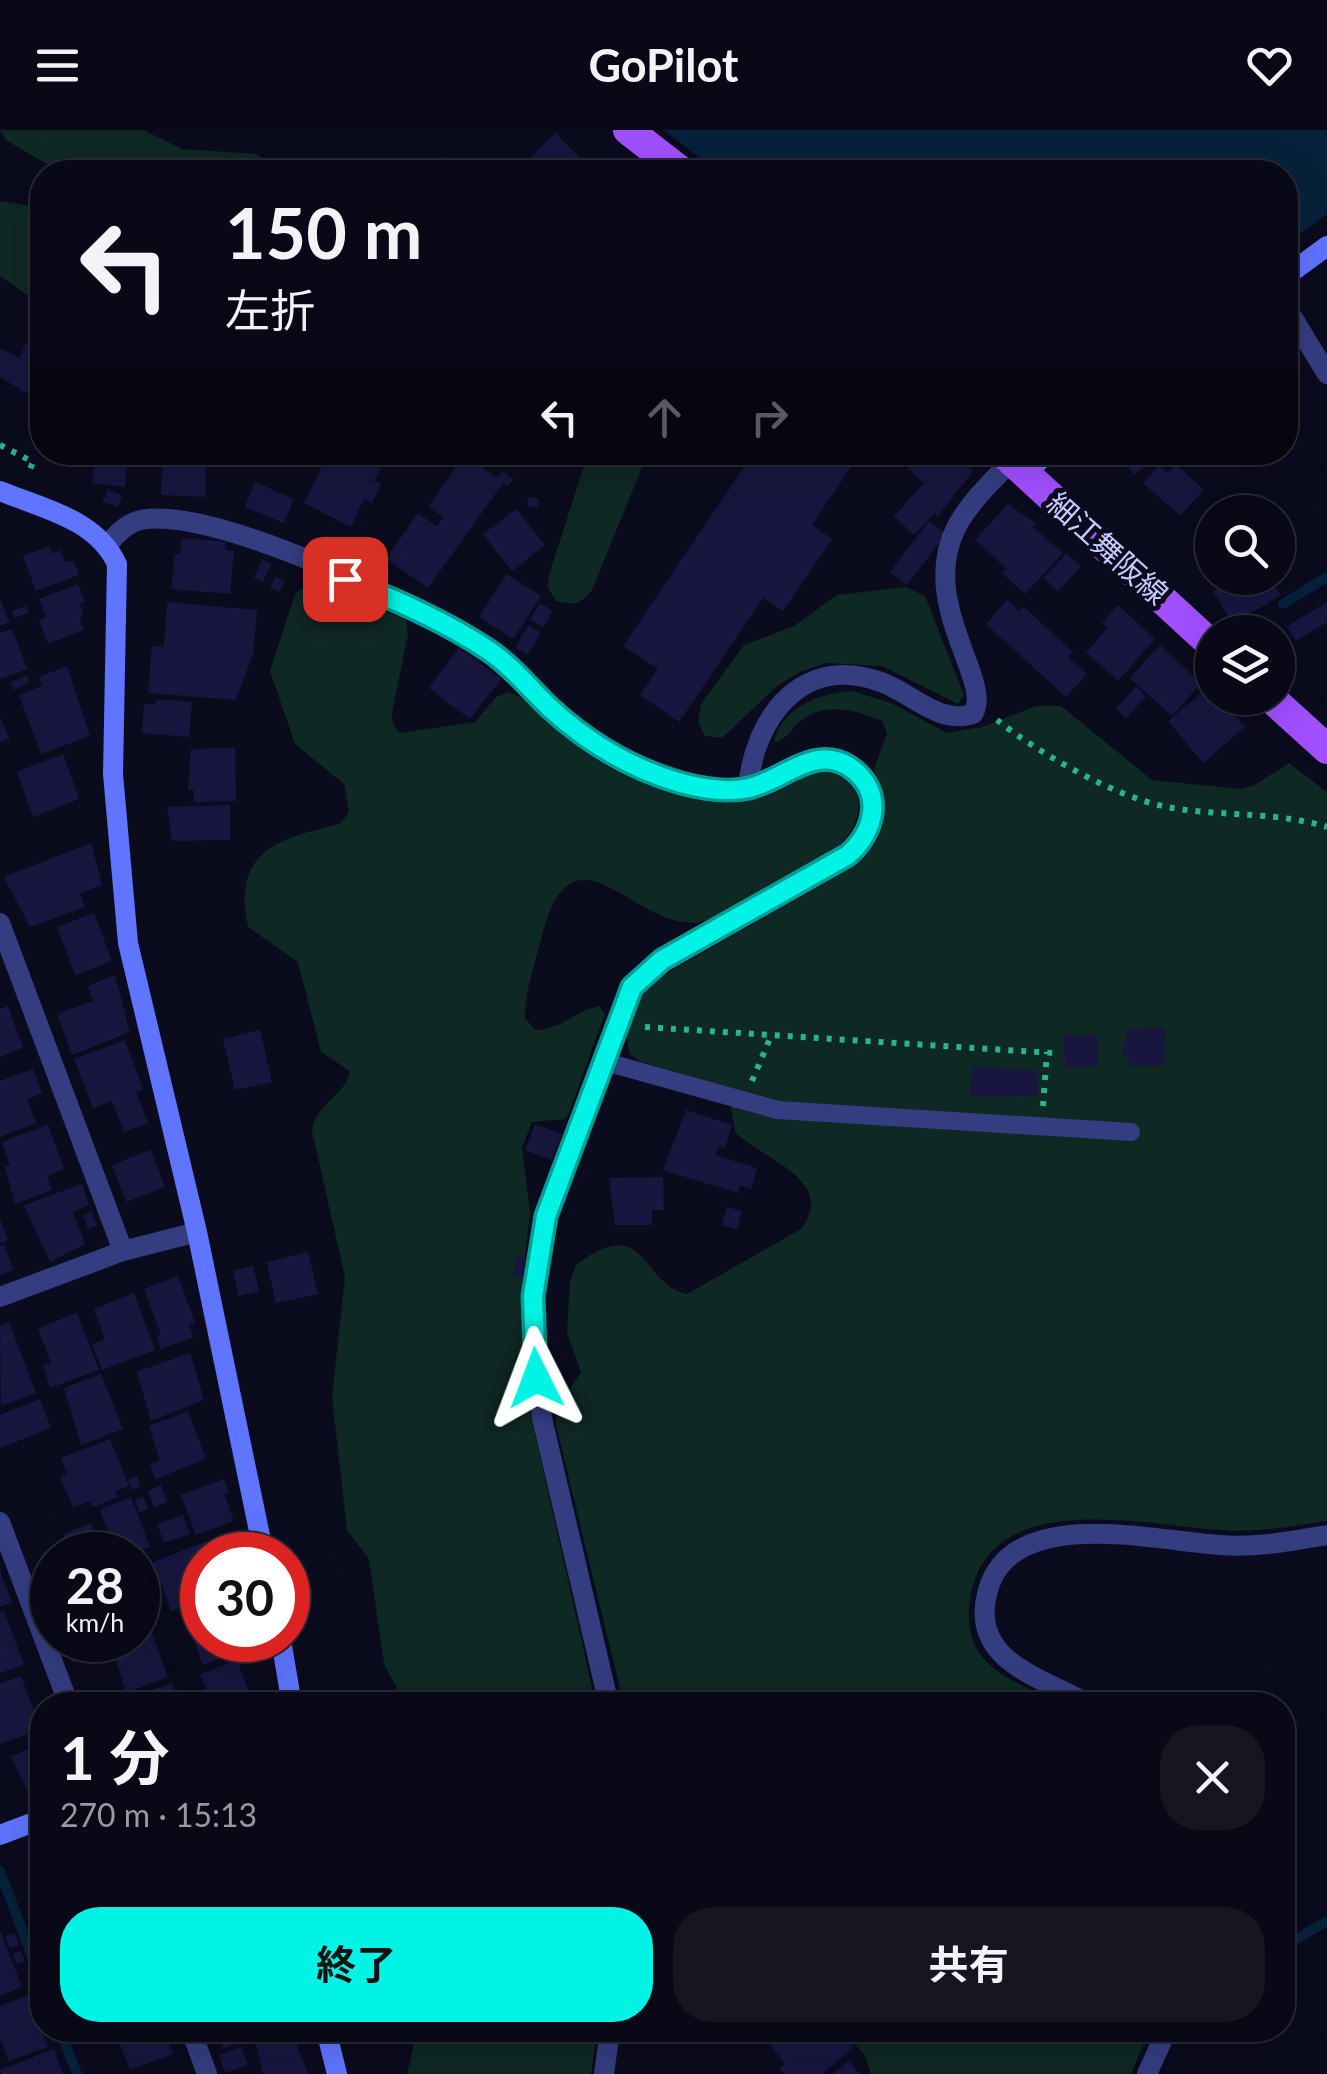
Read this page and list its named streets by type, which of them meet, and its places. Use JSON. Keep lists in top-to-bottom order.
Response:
{
  "streets": {
    "main road": ["細江舞阪線"]
  },
  "page": {
    "header": "GoPilot",
    "turn": ["150 m", "左折"],
    "speed": "28 km/h",
    "limit": "30",
    "heading": ["1 分", "270 m · 15:13"],
    "buttons": ["終了", "共有"]
  }
}
